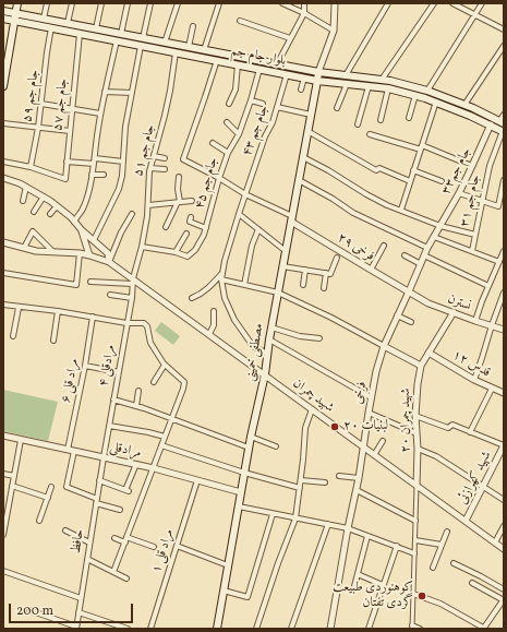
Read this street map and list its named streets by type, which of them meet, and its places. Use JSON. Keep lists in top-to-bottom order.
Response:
{
  "streets": {
    "main road": ["بلوار جام جم", "مصطفی خمینی"],
    "street": [
      "جام جم ۵۹",
      "جام جم ۵۷",
      "جام جم ۴۳",
      "جام جم ۵۱",
      "جام جم۳۳",
      "جام جم ۴۵",
      "جام جم ۳۱",
      "فرخی ۲۹",
      "نسترن",
      "قدس ۱۲",
      "مرادقلی ۴",
      "مراد قلی ۶",
      "فرخی",
      "شهید چمران",
      "شهید چمران ۲۰",
      "مرادقلی",
      "شهید کهرازئی",
      "حافظ",
      "مراد قلی ۱"
    ]
  },
  "crossings": [
    ["بلوار جام جم", "جام جم ۵۹"],
    ["بلوار جام جم", "جام جم ۵۷"],
    ["بلوار جام جم", "جام جم ۴۳"],
    ["بلوار جام جم", "جام جم ۵۱"],
    ["بلوار جام جم", "جام جم۳۳"],
    ["بلوار جام جم", "جام جم ۴۵"],
    ["بلوار جام جم", "جام جم ۳۱"],
    ["بلوار جام جم", "مصطفی خمینی"],
    ["جام جم ۵۹", "جام جم ۵۷"],
    ["جام جم ۵۱", "جام جم ۴۵"],
    ["جام جم ۵۱", "مرادقلی ۴"],
    ["جام جم ۵۱", "شهید چمران"],
    ["جام جم۳۳", "فرخی"],
    ["فرخی ۲۹", "نسترن"],
    ["فرخی ۲۹", "مصطفی خمینی"],
    ["فرخی ۲۹", "فرخی"],
    ["نسترن", "فرخی"],
    ["نسترن", "شهید چمران ۲۰"],
    ["مصطفی خمینی", "شهید چمران"],
    ["مصطفی خمینی", "مرادقلی"],
    ["قدس ۱۲", "شهید چمران ۲۰"],
    ["مرادقلی ۴", "شهید چمران"],
    ["مرادقلی ۴", "مرادقلی"],
    ["مرادقلی ۴", "حافظ"],
    ["مراد قلی ۶", "مرادقلی"],
    ["فرخی", "شهید چمران"],
    ["شهید چمران", "شهید چمران ۲۰"],
    ["شهید چمران", "شهید کهرازئی"],
    ["مرادقلی", "حافظ"],
    ["مرادقلی", "مراد قلی ۱"]
  ],
  "places": ["لبنیات ۲۰", "کوهنوردی طبیعت گردی تفتان"],
  "scale_bar": "200 m"
}
